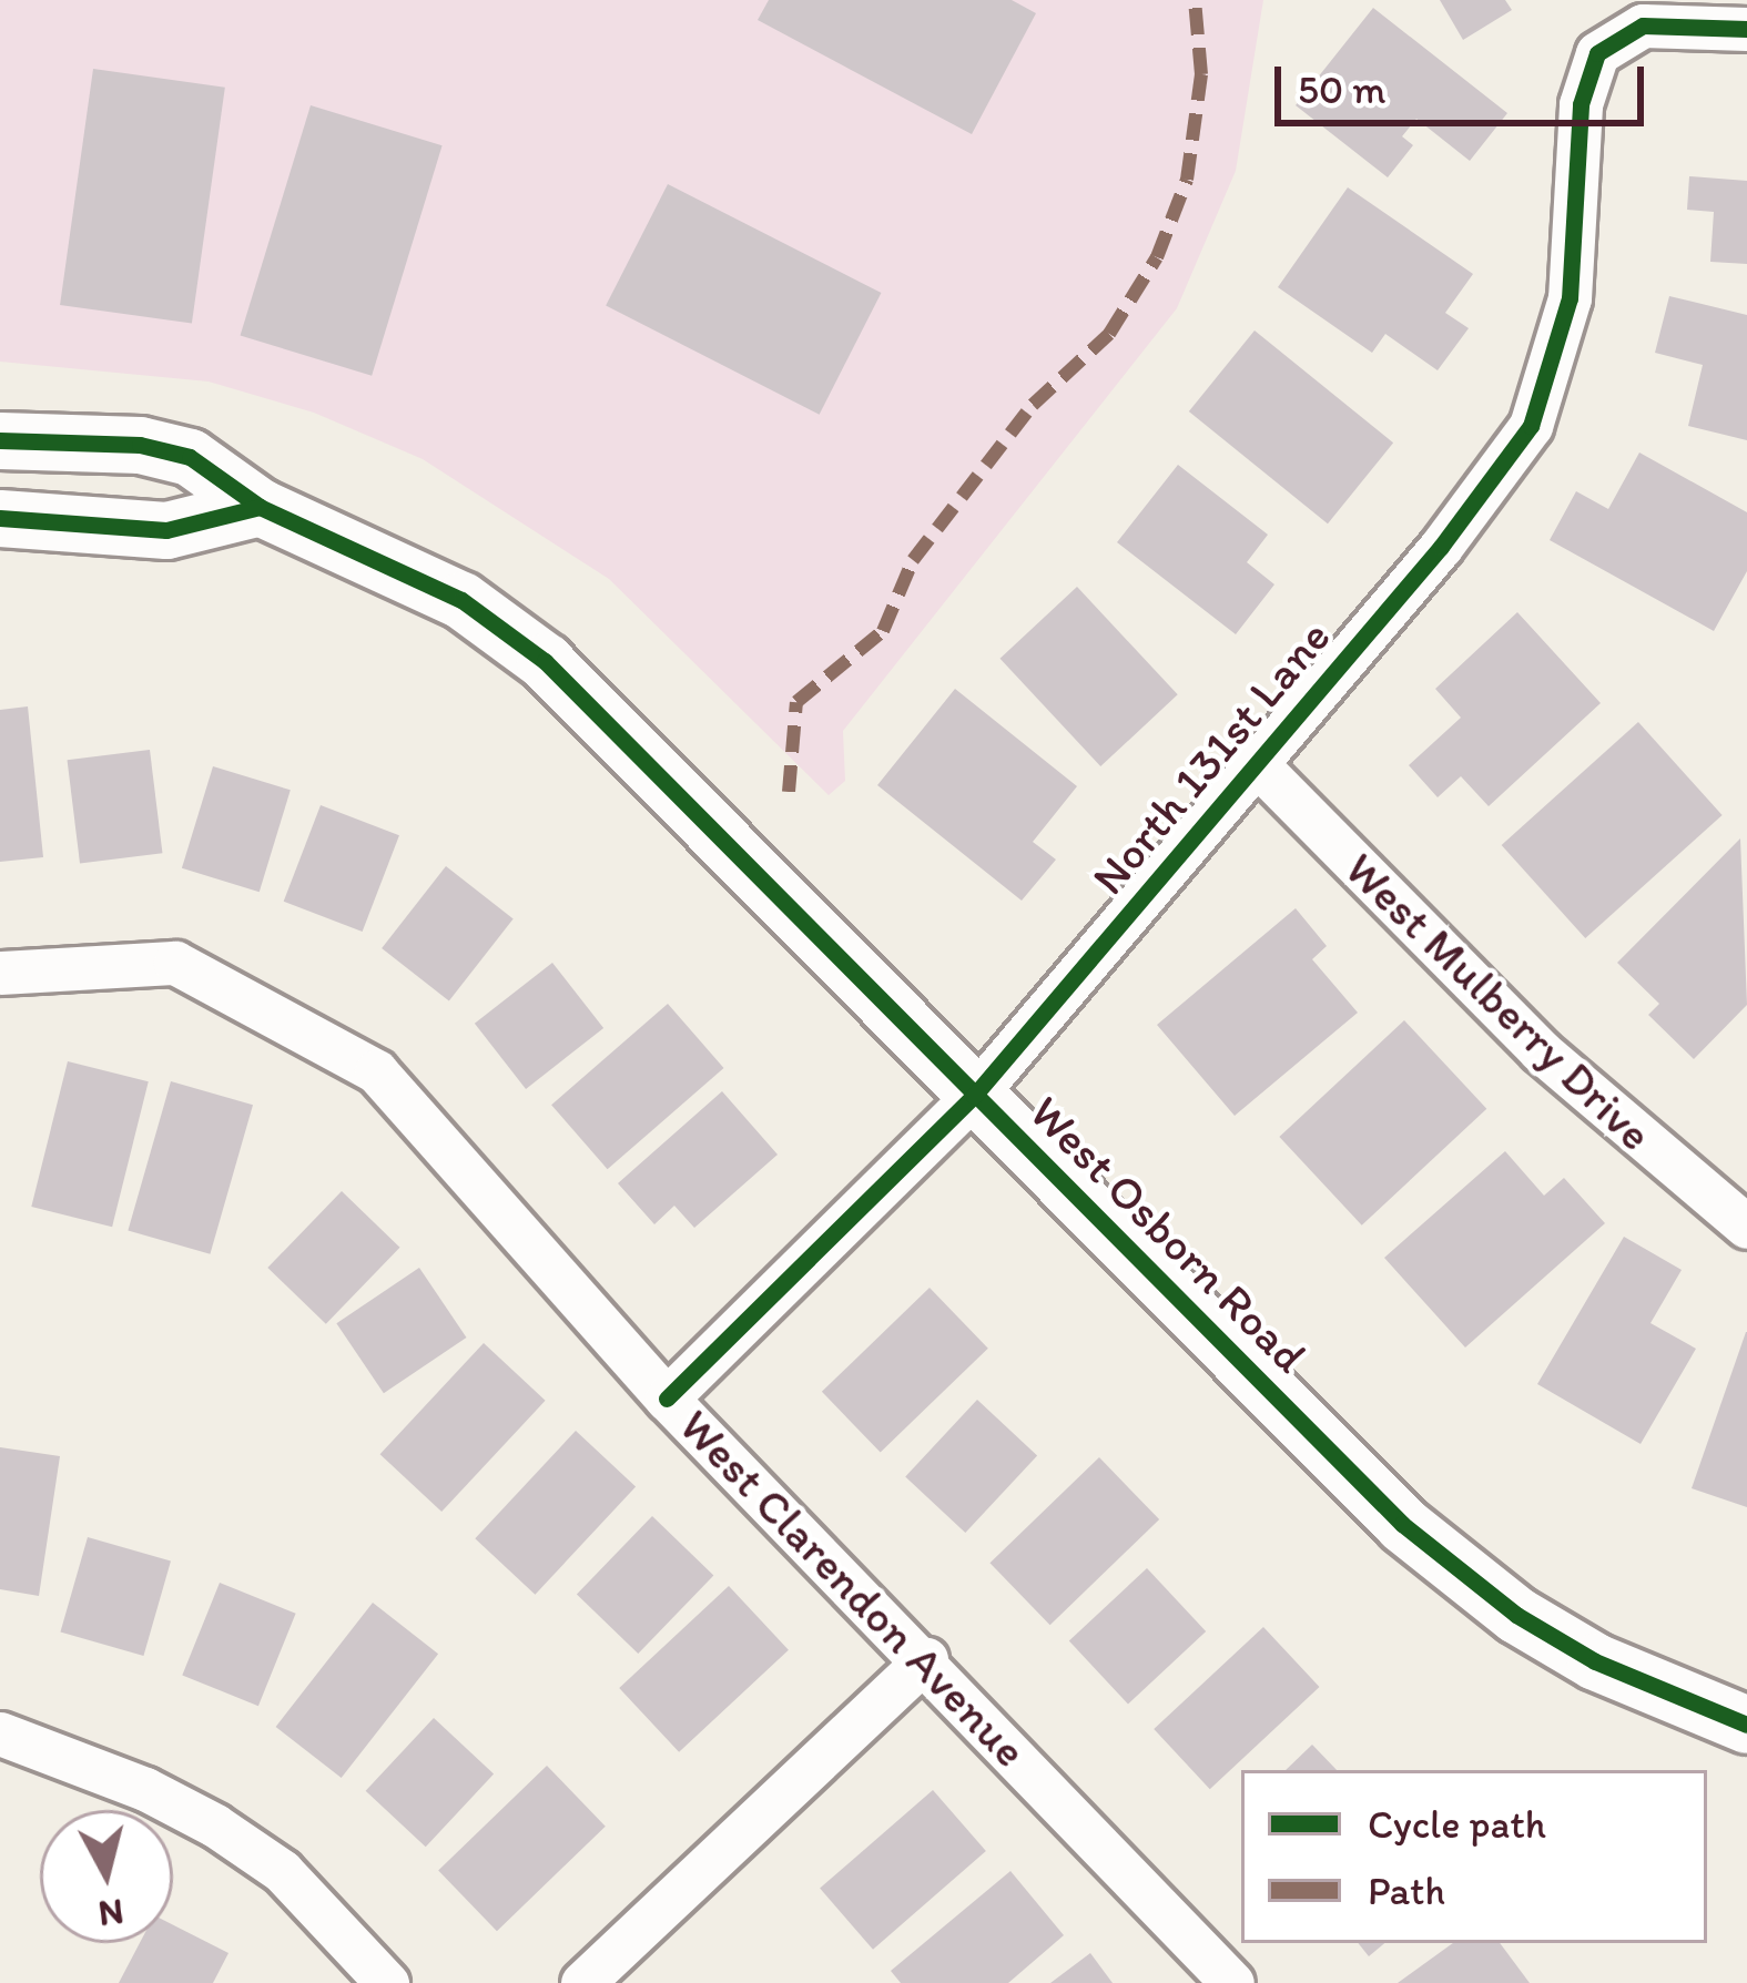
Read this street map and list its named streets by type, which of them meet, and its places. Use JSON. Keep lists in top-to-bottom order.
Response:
{
  "streets": {
    "street": [
      "North 131st Lane",
      "West Mulberry Drive",
      "West Osborn Road",
      "West Clarendon Avenue"
    ]
  },
  "crossings": [
    ["North 131st Lane", "West Mulberry Drive"],
    ["North 131st Lane", "West Osborn Road"],
    ["North 131st Lane", "West Clarendon Avenue"]
  ],
  "legend": ["Cycle path", "Path"],
  "scale_bar": "50 m",
  "north": "bottom"
}
